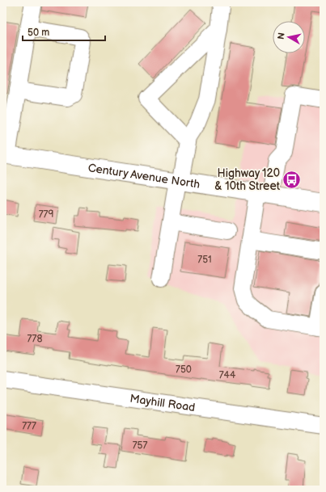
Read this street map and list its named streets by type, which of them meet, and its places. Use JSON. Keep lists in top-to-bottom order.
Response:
{
  "streets": {
    "main road": ["Century Avenue North"],
    "street": ["Mayhill Road"]
  },
  "places": {
    "bus stop": ["Highway 120 & 10th Street"]
  },
  "house_numbers": [
    "779",
    "751",
    "778",
    "750",
    "744",
    "777",
    "757"
  ],
  "scale_bar": "50 m",
  "north": "left"
}
